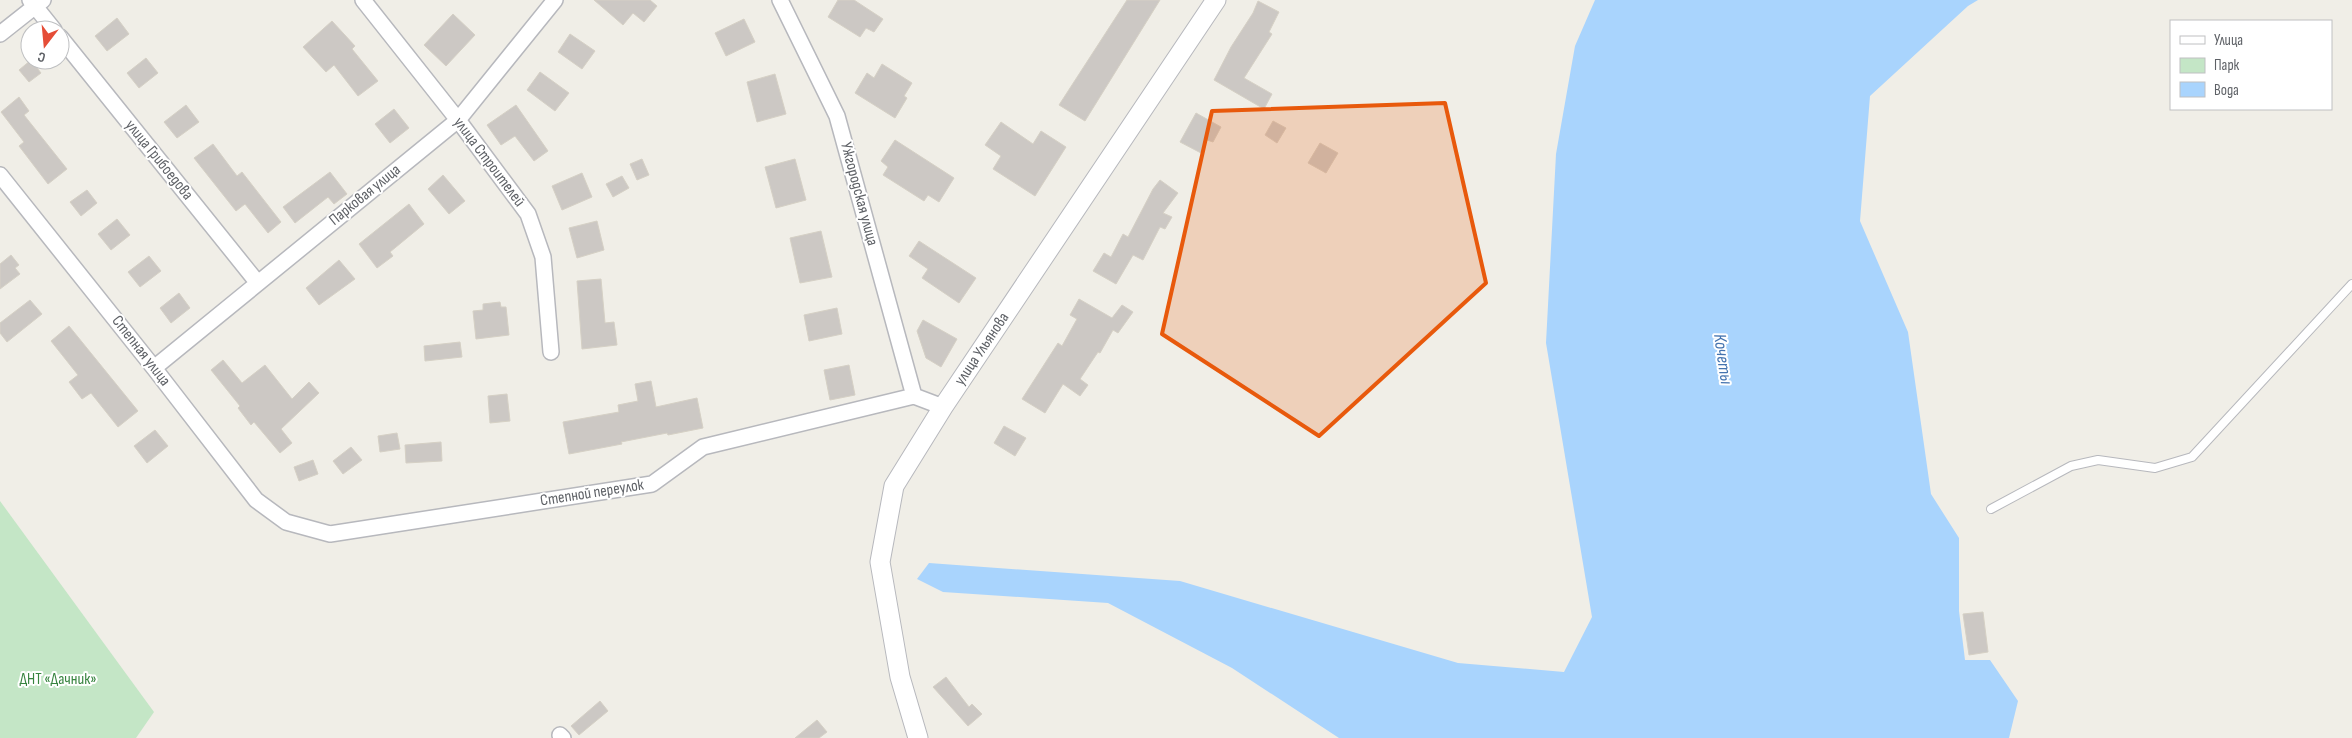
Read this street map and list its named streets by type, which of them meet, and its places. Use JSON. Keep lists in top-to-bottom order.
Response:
{
  "streets": {
    "street": [
      "улица Грибоедова",
      "улица Строителей",
      "Ужгородская улица",
      "Парковая улица",
      "улица Ульянова",
      "Степная улица",
      "Степной переулок"
    ]
  },
  "crossings": [
    ["улица Грибоедова", "Парковая улица"],
    ["улица Строителей", "Парковая улица"],
    ["Ужгородская улица", "Степной переулок"],
    ["Парковая улица", "Степная улица"],
    ["Степная улица", "Степной переулок"]
  ],
  "water": ["Кочеты"],
  "parks": ["ДНТ «Дачник»"],
  "legend": ["Улица", "Парк", "Вода"],
  "north": "bottom"
}
